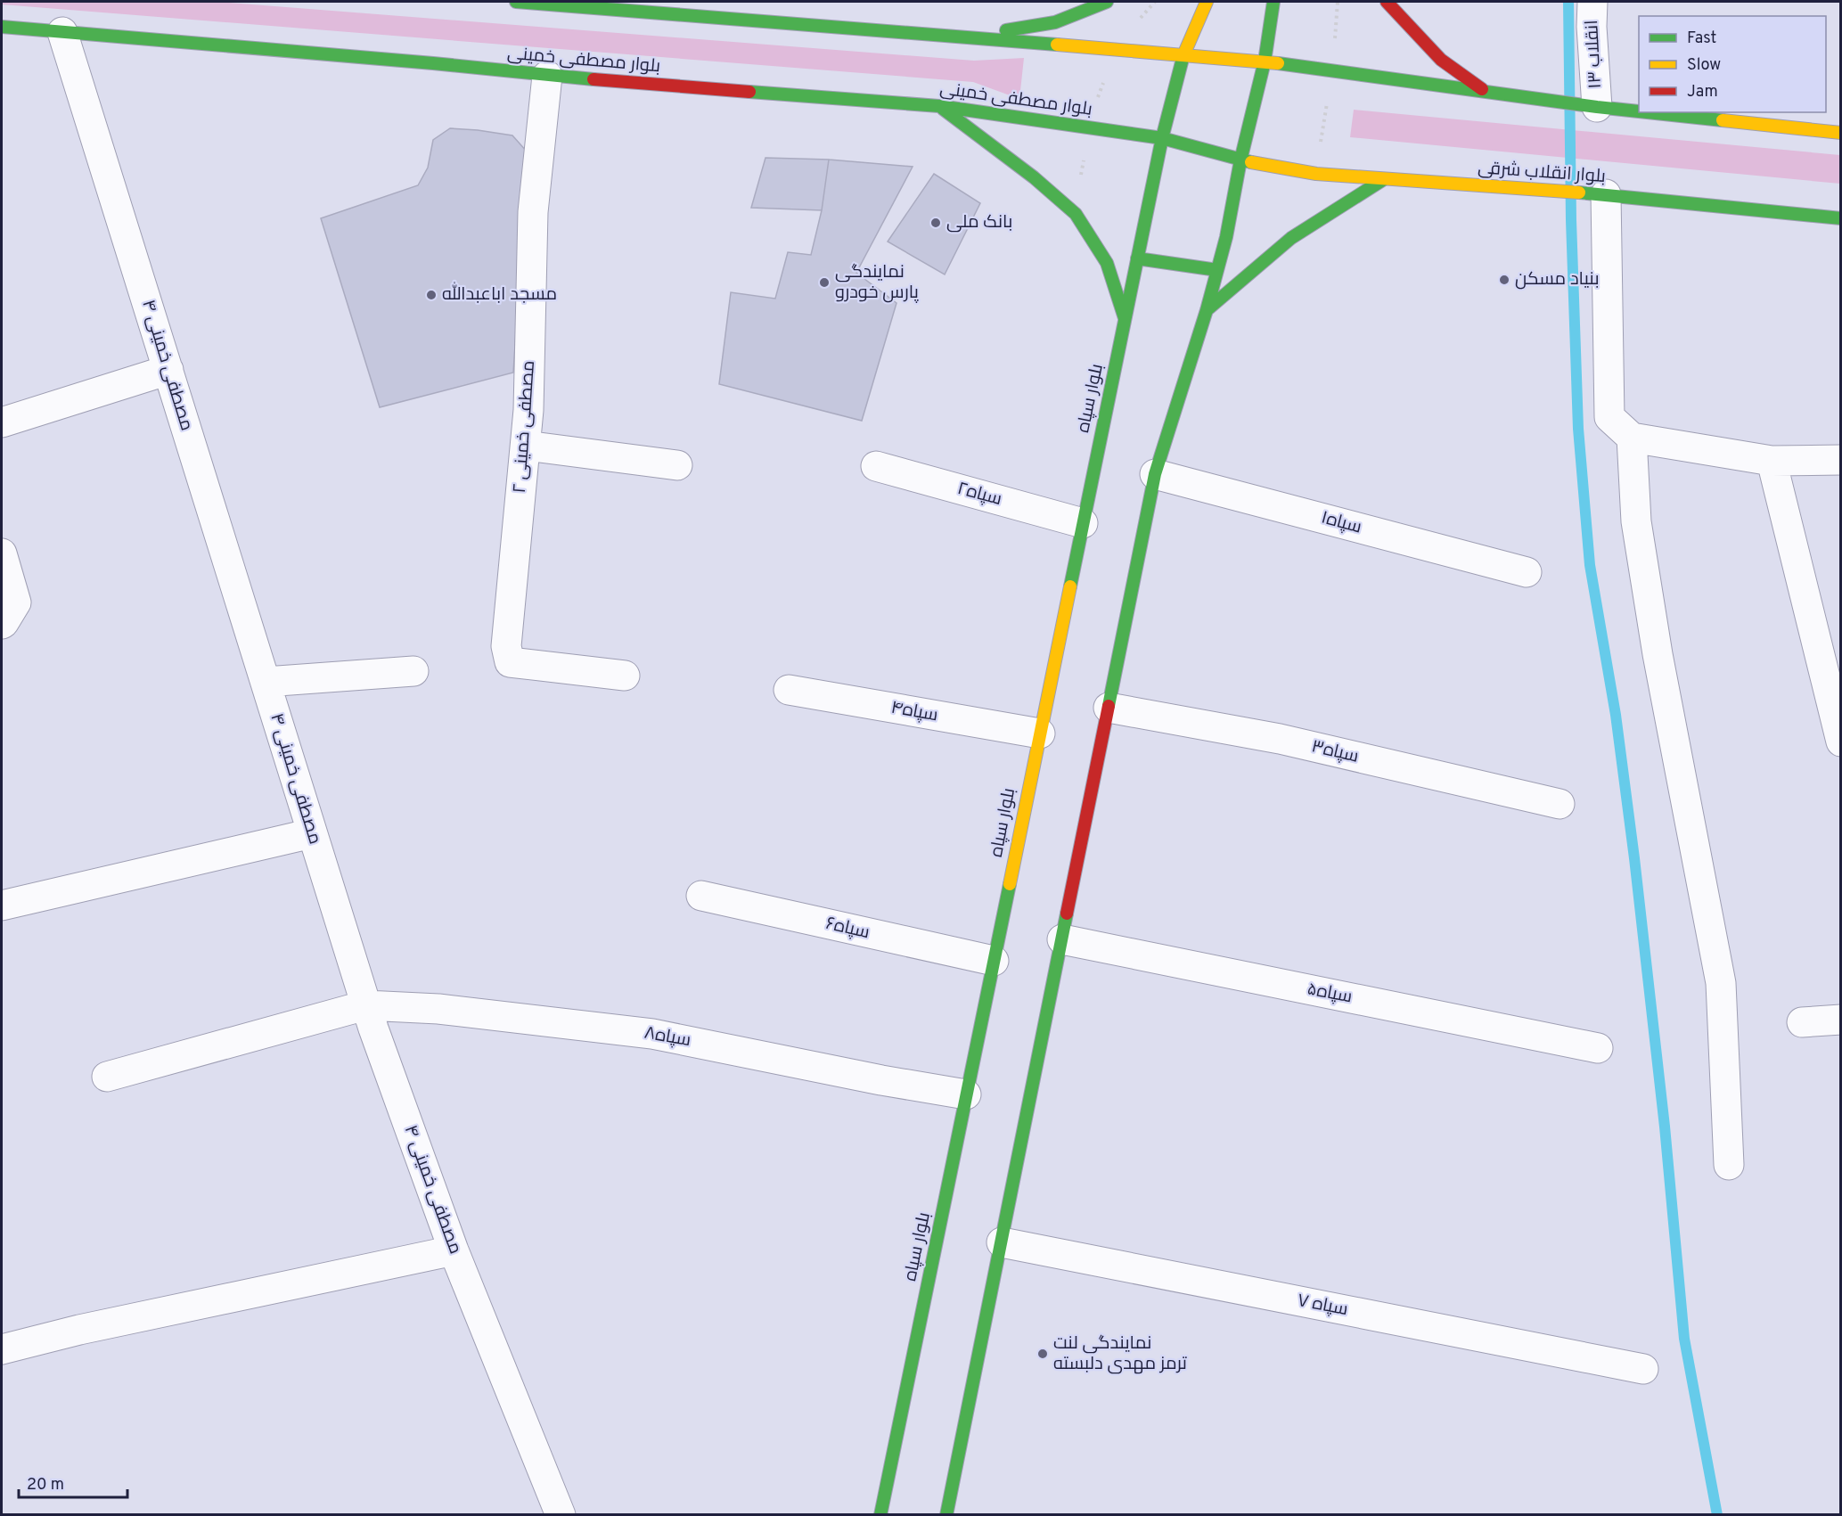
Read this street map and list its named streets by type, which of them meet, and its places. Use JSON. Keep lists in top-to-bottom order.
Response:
{
  "streets": {
    "main road": ["بلوار مصطفی خمینی", "بلوار انقلاب شرقی", "بلوار سپاه"],
    "street": [
      "انقلاب ۱۳",
      "مصطفی خمینی ۴",
      "مصطفی خمینی ۲",
      "سپاه۲",
      "سپاه۱",
      "سپاه۴",
      "سپاه۳",
      "سپاه۶",
      "سپاه۵",
      "سپاه۸",
      "سپاه ۷"
    ]
  },
  "crossings": [
    ["بلوار مصطفی خمینی", "بلوار انقلاب شرقی"],
    ["بلوار مصطفی خمینی", "مصطفی خمینی ۴"],
    ["بلوار مصطفی خمینی", "بلوار سپاه"],
    ["بلوار مصطفی خمینی", "مصطفی خمینی ۲"],
    ["مصطفی خمینی ۴", "سپاه۸"],
    ["بلوار سپاه", "سپاه۲"],
    ["بلوار سپاه", "سپاه۴"],
    ["بلوار سپاه", "سپاه۶"],
    ["بلوار سپاه", "سپاه۸"]
  ],
  "places": [
    "بانک ملی",
    "بنیاد مسکن",
    "نمایندگی پارس خودرو",
    "مسجد اباعبدالله",
    "نمایندگی لنت ترمز مهدی دلبسته"
  ],
  "legend": ["Fast", "Slow", "Jam"],
  "scale_bar": "20 m"
}
